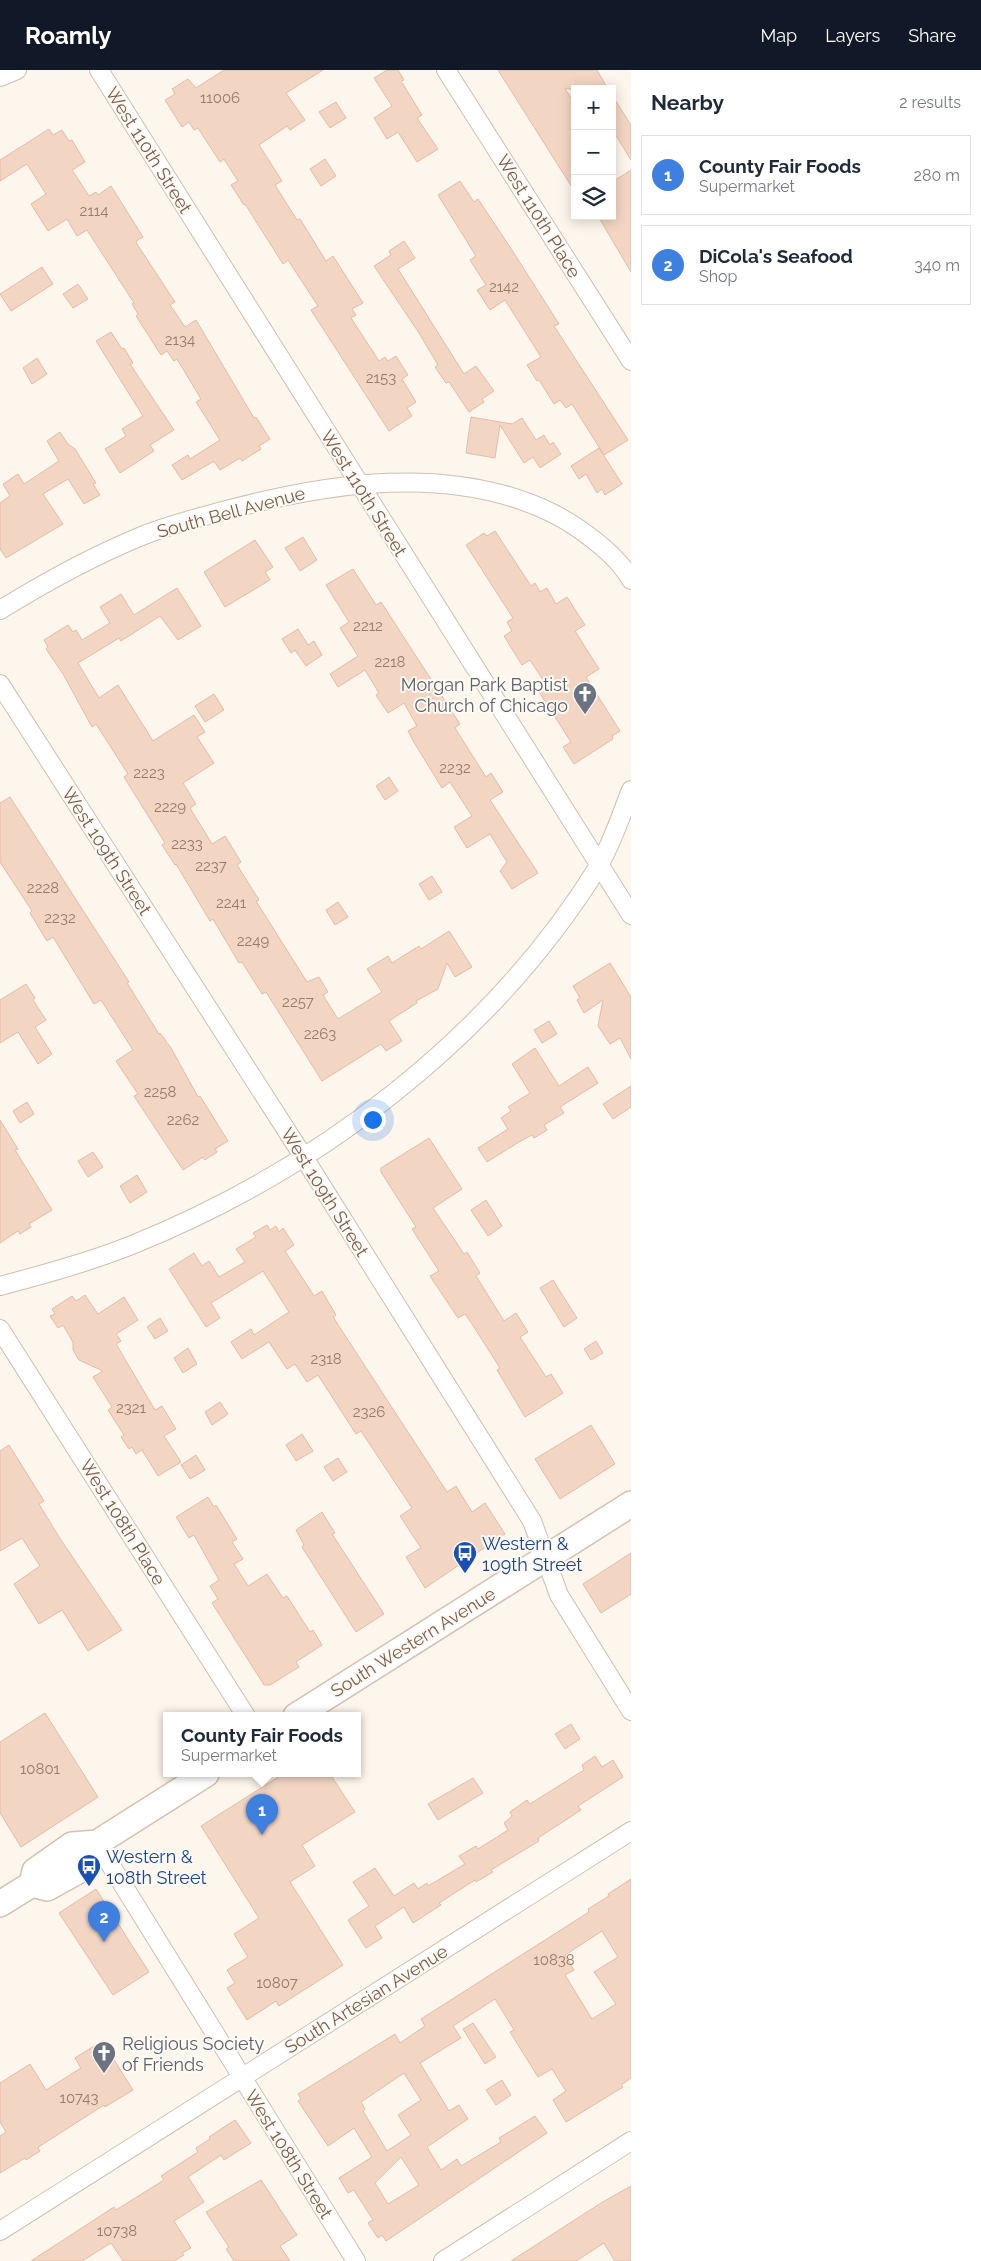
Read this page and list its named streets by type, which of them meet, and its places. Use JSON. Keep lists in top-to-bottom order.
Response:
{
  "streets": {
    "main road": ["South Western Avenue"],
    "street": [
      "West 110th Street",
      "West 110th Place",
      "South Bell Avenue",
      "West 109th Street",
      "West 108th Place",
      "South Artesian Avenue",
      "West 108th Street"
    ]
  },
  "crossings": [
    ["West 110th Street", "South Bell Avenue"],
    ["West 109th Street", "South Western Avenue"],
    ["South Artesian Avenue", "West 108th Street"]
  ],
  "places": {
    "church": ["Morgan Park Baptist Church of Chicago", "Religious Society of Friends"],
    "bus stop": ["Western & 109th Street", "Western & 108th Street"]
  },
  "house_numbers": [
    "11006",
    "2114",
    "2142",
    "2134",
    "2153",
    "2212",
    "2218",
    "2232",
    "2223",
    "2229",
    "2233",
    "2237",
    "2228",
    "2241",
    "2232",
    "2249",
    "2257",
    "2263",
    "2258",
    "2262",
    "2318",
    "2321",
    "2326",
    "10801",
    "10838",
    "10807",
    "10743",
    "10738"
  ],
  "page": {
    "header": "Roamly",
    "nav": ["Map", "Layers", "Share"],
    "heading": ["Nearby", "2 results"],
    "map_buttons": ["+", "−"],
    "list": [
      {
        "mark": "1",
        "name": "County Fair Foods",
        "note": "Supermarket",
        "value": "280 m"
      },
      {
        "mark": "2",
        "name": "DiCola's Seafood",
        "note": "Shop",
        "value": "340 m"
      }
    ],
    "popup": ["County Fair Foods", "Supermarket"],
    "pins": ["1", "2"]
  }
}
